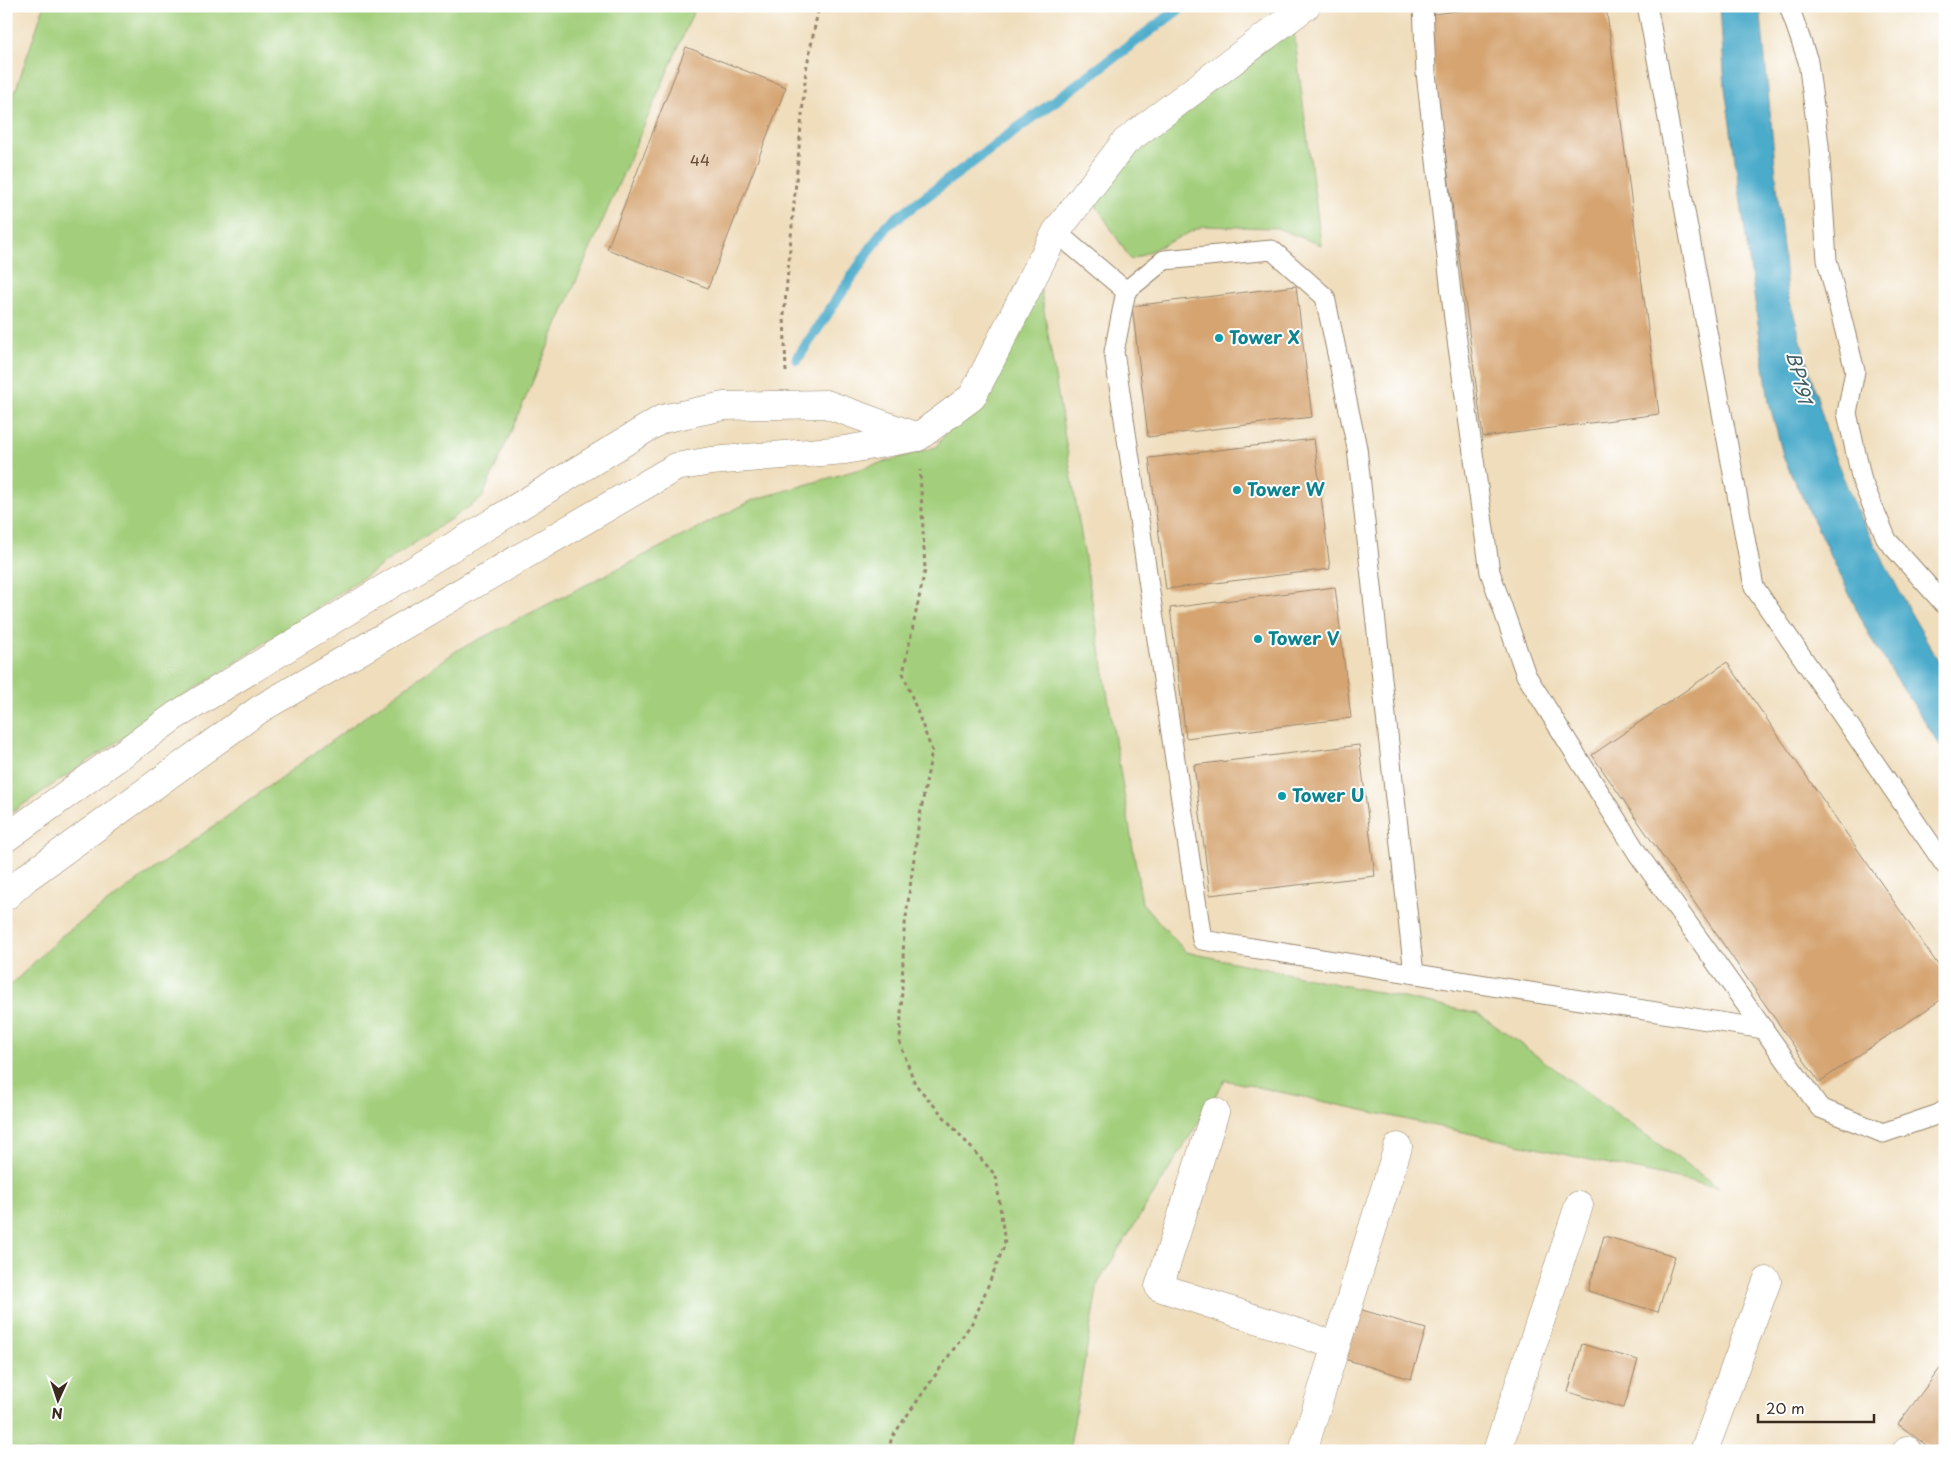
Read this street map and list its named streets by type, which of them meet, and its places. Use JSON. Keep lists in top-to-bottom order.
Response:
{
  "water": ["BP191"],
  "places": [
    "Tower X",
    "Tower W",
    "Tower V",
    "Tower U"
  ],
  "house_numbers": ["44"],
  "scale_bar": "20 m",
  "north": "bottom"
}
